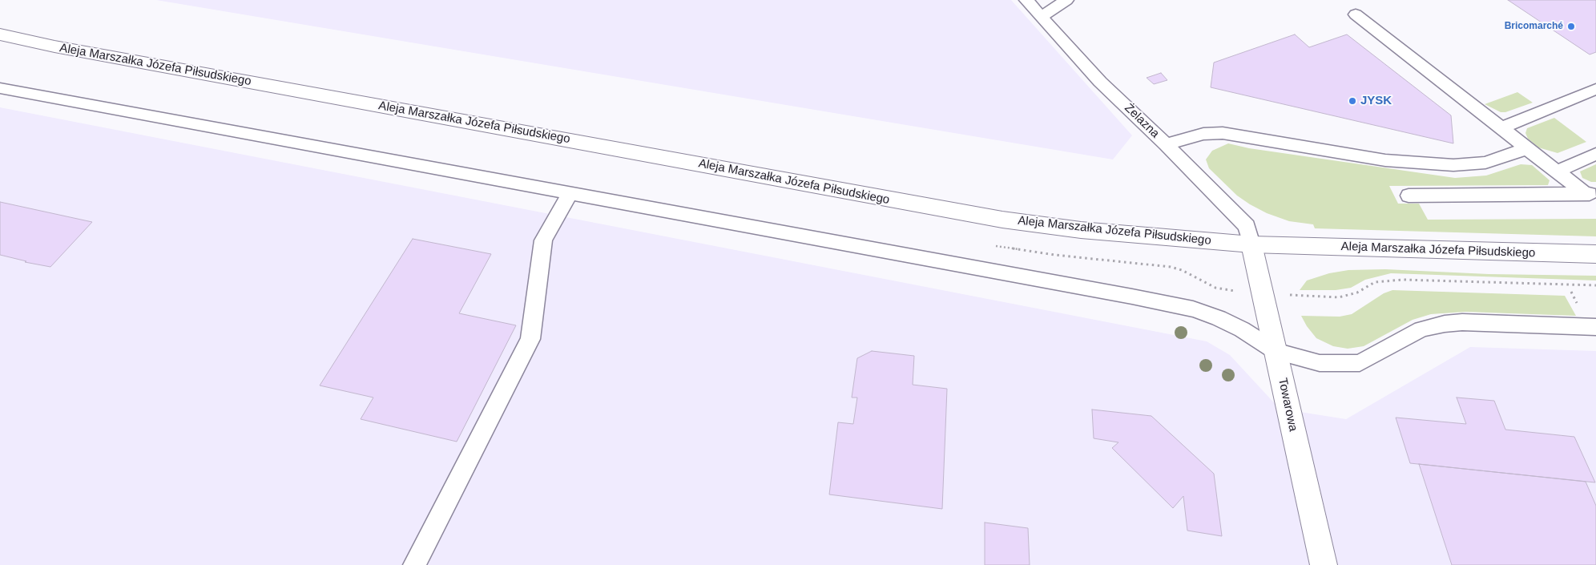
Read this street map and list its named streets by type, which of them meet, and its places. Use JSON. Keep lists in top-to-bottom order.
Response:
{
  "streets": {
    "main road": ["Aleja Marszałka Józefa Piłsudskiego", "Towarowa"],
    "lane": ["Żelazna"]
  },
  "crossings": [
    ["Aleja Marszałka Józefa Piłsudskiego", "Żelazna"],
    ["Aleja Marszałka Józefa Piłsudskiego", "Towarowa"],
    ["Żelazna", "Towarowa"]
  ],
  "places": ["Bricomarché", "JYSK"]
}
